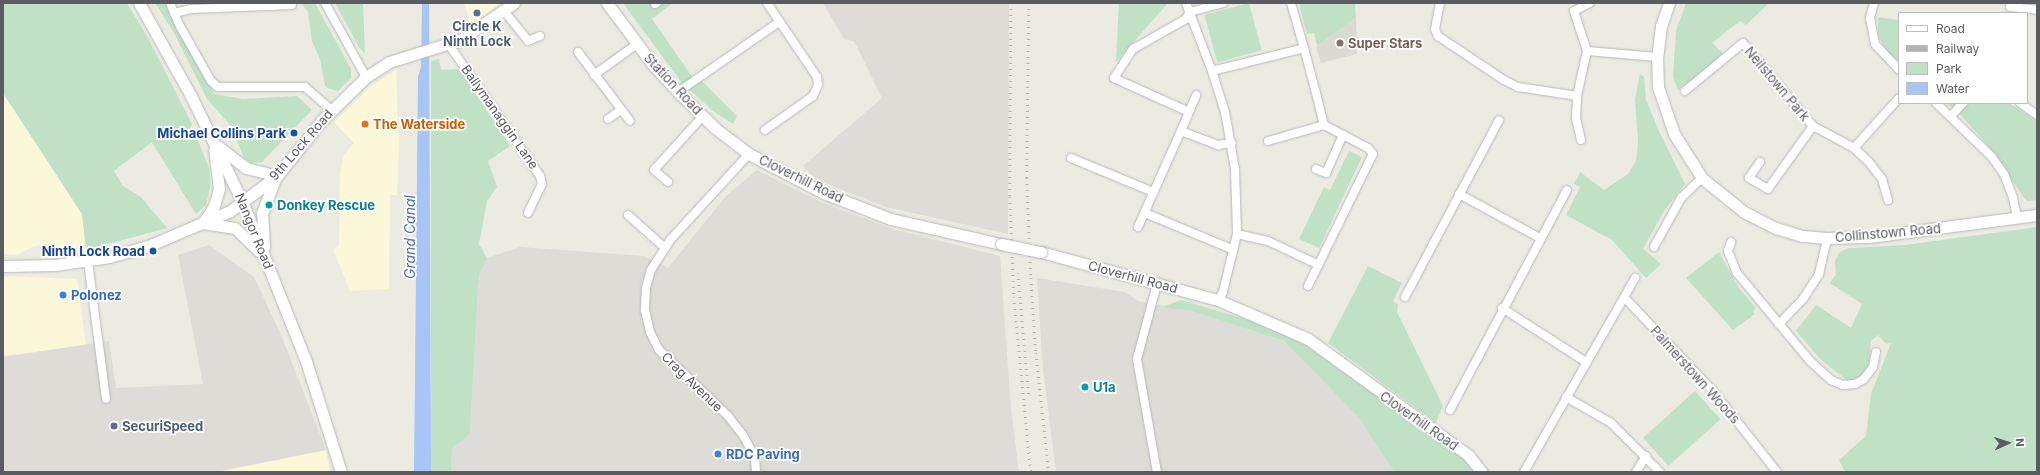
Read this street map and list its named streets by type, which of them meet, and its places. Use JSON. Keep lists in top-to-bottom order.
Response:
{
  "streets": {
    "street": [
      "Station Road",
      "Neilstown Park",
      "Ballymanaggin Lane",
      "9th Lock Road",
      "Cloverhill Road",
      "Nangor Road",
      "Collinstown Road",
      "Palmerstown Woods",
      "Crag Avenue"
    ]
  },
  "crossings": [
    ["Station Road", "Cloverhill Road"],
    ["Station Road", "Crag Avenue"],
    ["Ballymanaggin Lane", "9th Lock Road"],
    ["9th Lock Road", "Nangor Road"],
    ["Cloverhill Road", "Crag Avenue"]
  ],
  "water": ["Grand Canal"],
  "places": [
    "Circle K Ninth Lock",
    "Super Stars",
    "The Waterside",
    "Michael Collins Park",
    "Donkey Rescue",
    "Ninth Lock Road",
    "Polonez",
    "U1a",
    "SecuriSpeed",
    "RDC Paving"
  ],
  "legend": [
    "Road",
    "Railway",
    "Park",
    "Water"
  ],
  "north": "right"
}
